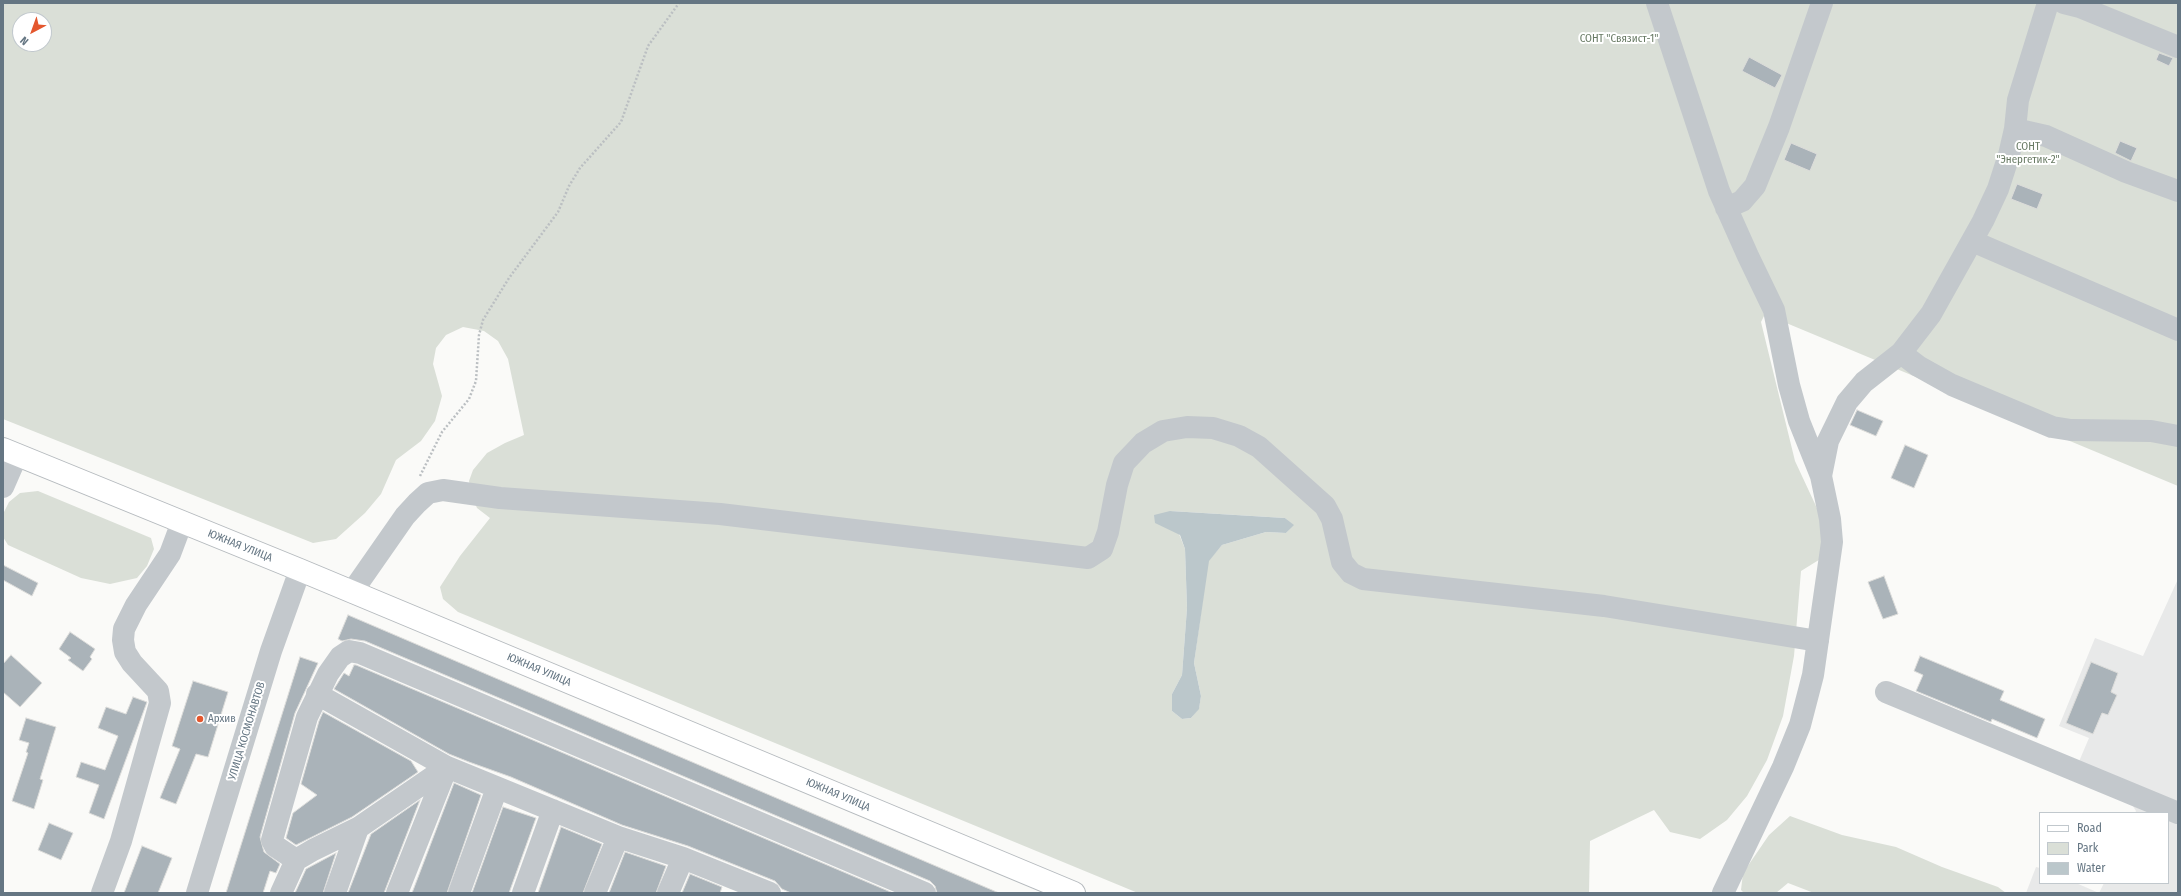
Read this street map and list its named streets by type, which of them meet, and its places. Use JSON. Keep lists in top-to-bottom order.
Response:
{
  "streets": {
    "main road": ["ЮЖНАЯ УЛИЦА"],
    "street": ["УЛИЦА КОСМОНАВТОВ"]
  },
  "crossings": [
    ["ЮЖНАЯ УЛИЦА", "УЛИЦА КОСМОНАВТОВ"]
  ],
  "parks": ["СОНТ \"Связист-1\"", "СОНТ \"Энергетик-2\""],
  "places": ["Архив"],
  "legend": ["Road", "Park", "Water"],
  "north": "bottom left"
}
